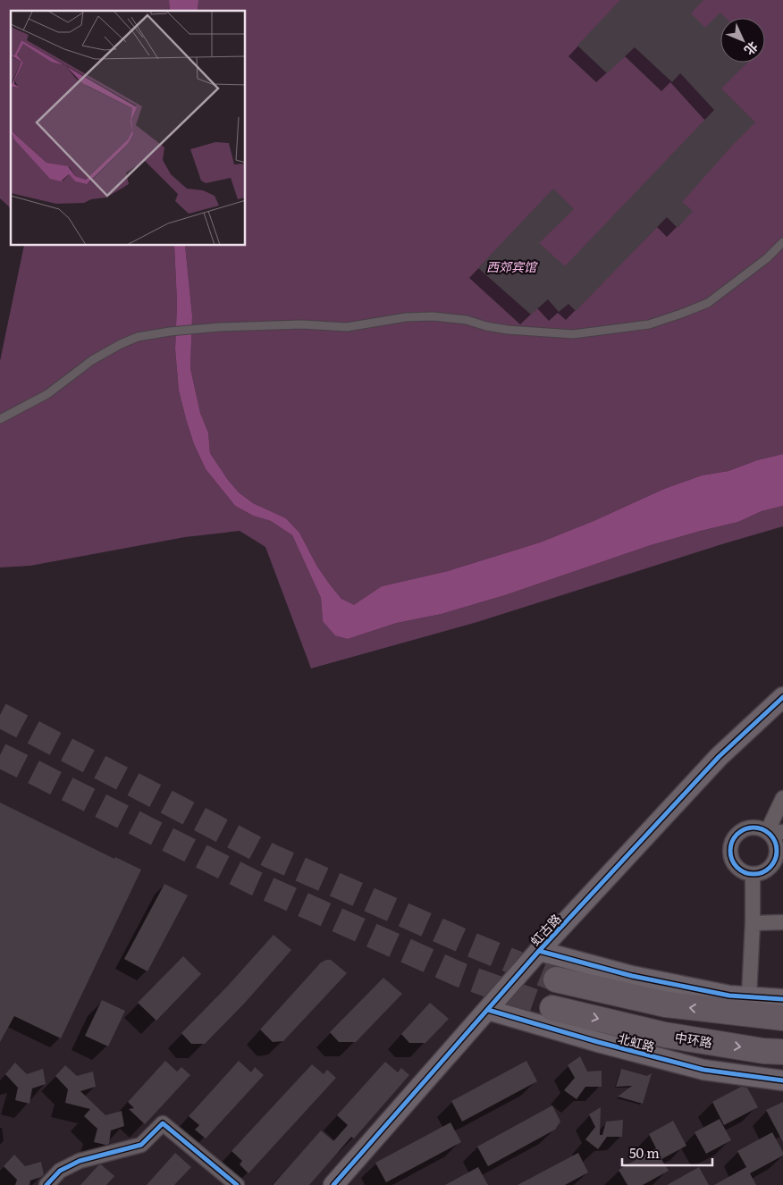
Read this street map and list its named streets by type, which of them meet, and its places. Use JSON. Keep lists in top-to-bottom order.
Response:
{
  "streets": {
    "highway": ["中环路"],
    "street": ["虹古路", "北虹路"]
  },
  "crossings": [
    ["虹古路", "北虹路"]
  ],
  "parks": ["西郊宾馆"],
  "scale_bar": "50 m",
  "north": "bottom right"
}
